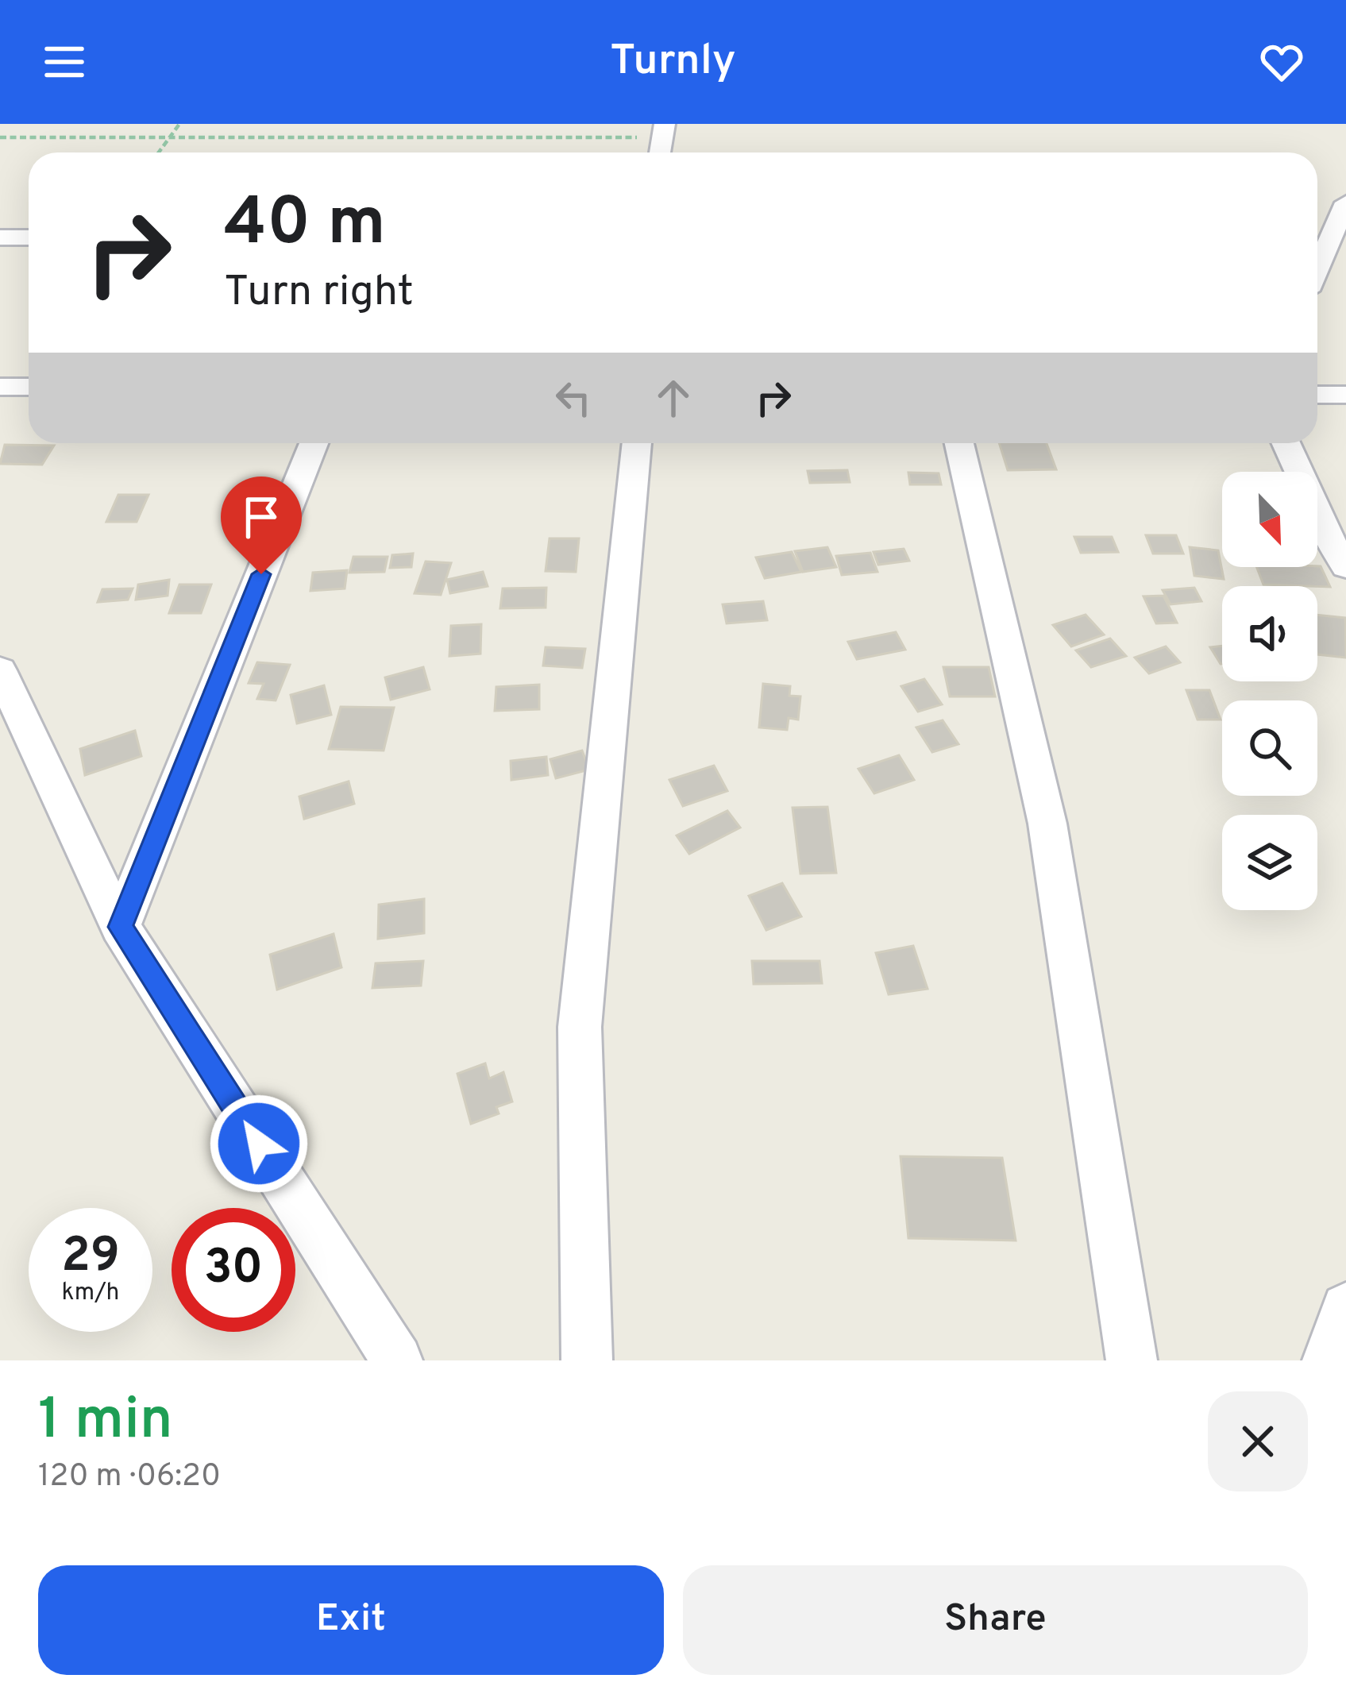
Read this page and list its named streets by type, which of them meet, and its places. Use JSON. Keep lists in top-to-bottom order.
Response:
{
  "north": "bottom right",
  "page": {
    "header": "Turnly",
    "turn": ["40 m", "Turn right"],
    "speed": "29 km/h",
    "limit": "30",
    "heading": ["1 min", "120 m · 06:20"],
    "buttons": ["Exit", "Share"]
  }
}
